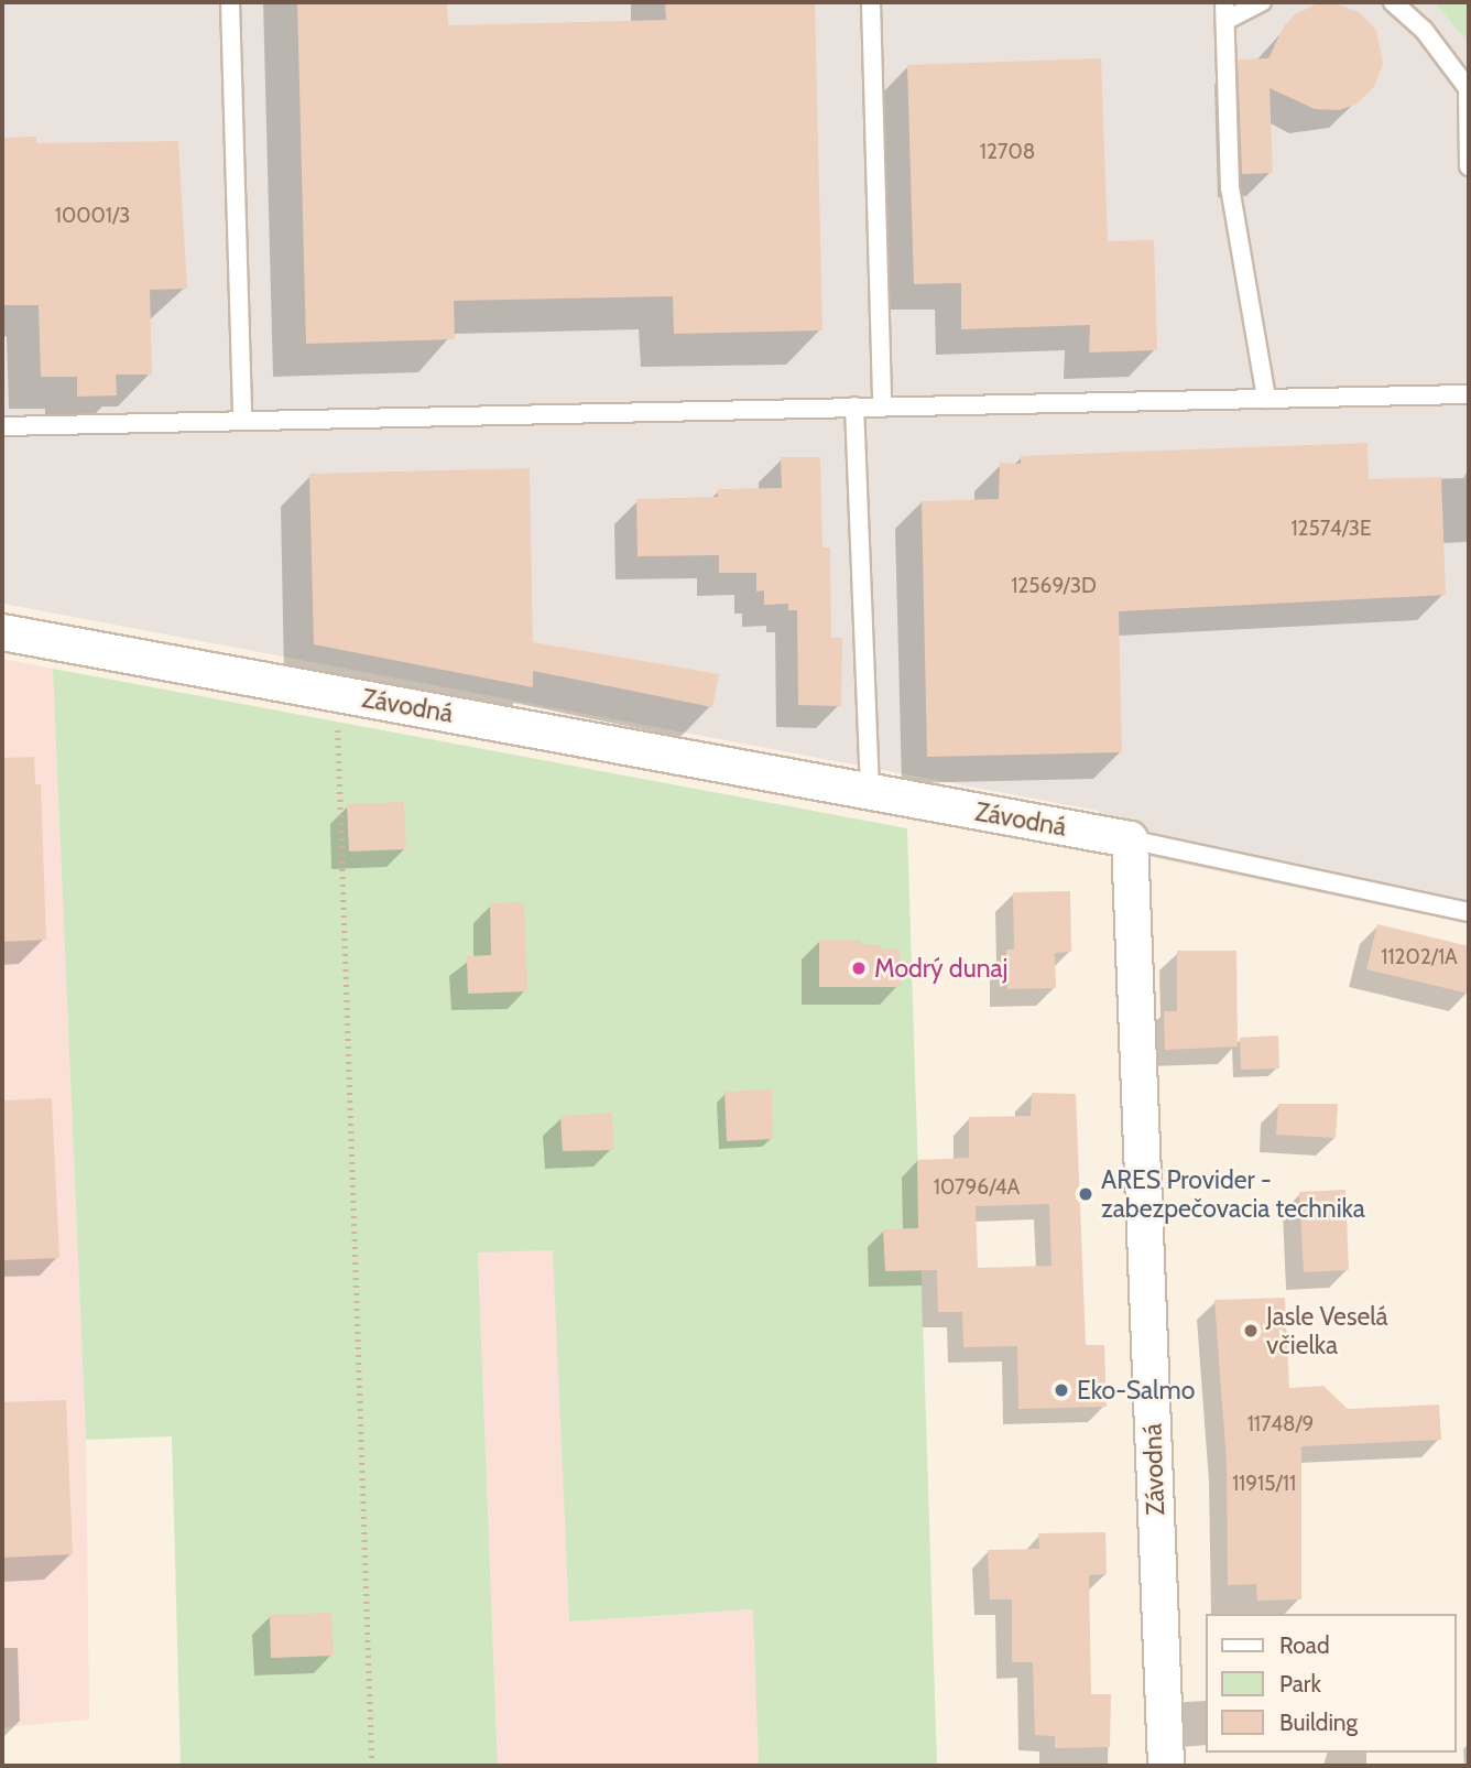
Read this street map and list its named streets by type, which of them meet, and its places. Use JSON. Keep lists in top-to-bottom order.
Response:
{
  "streets": {
    "street": ["Závodná"]
  },
  "places": [
    "Modrý dunaj",
    "ARES Provider - zabezpečovacia technika",
    "Jasle Veselá včielka",
    "Eko-Salmo"
  ],
  "house_numbers": [
    "12708",
    "10001/3",
    "12574/3E",
    "12569/3D",
    "11202/1A",
    "10796/4A",
    "11748/9",
    "11915/11"
  ],
  "legend": ["Road", "Park", "Building"]
}
